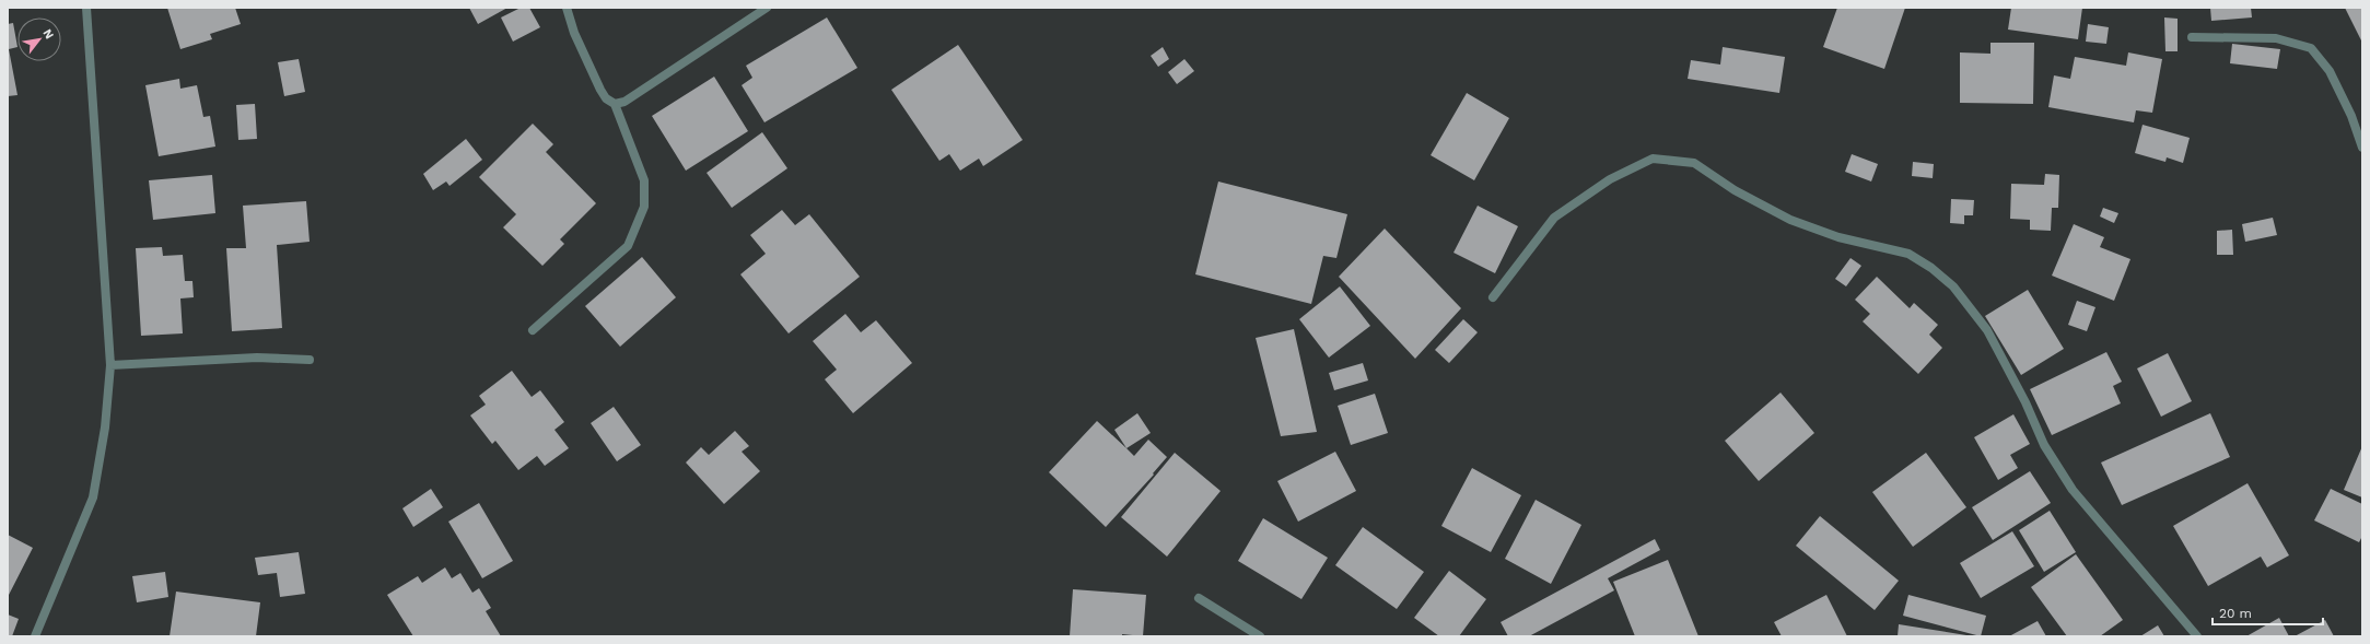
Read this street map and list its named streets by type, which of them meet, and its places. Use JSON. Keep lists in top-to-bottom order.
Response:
{
  "scale_bar": "20 m",
  "north": "top right"
}
